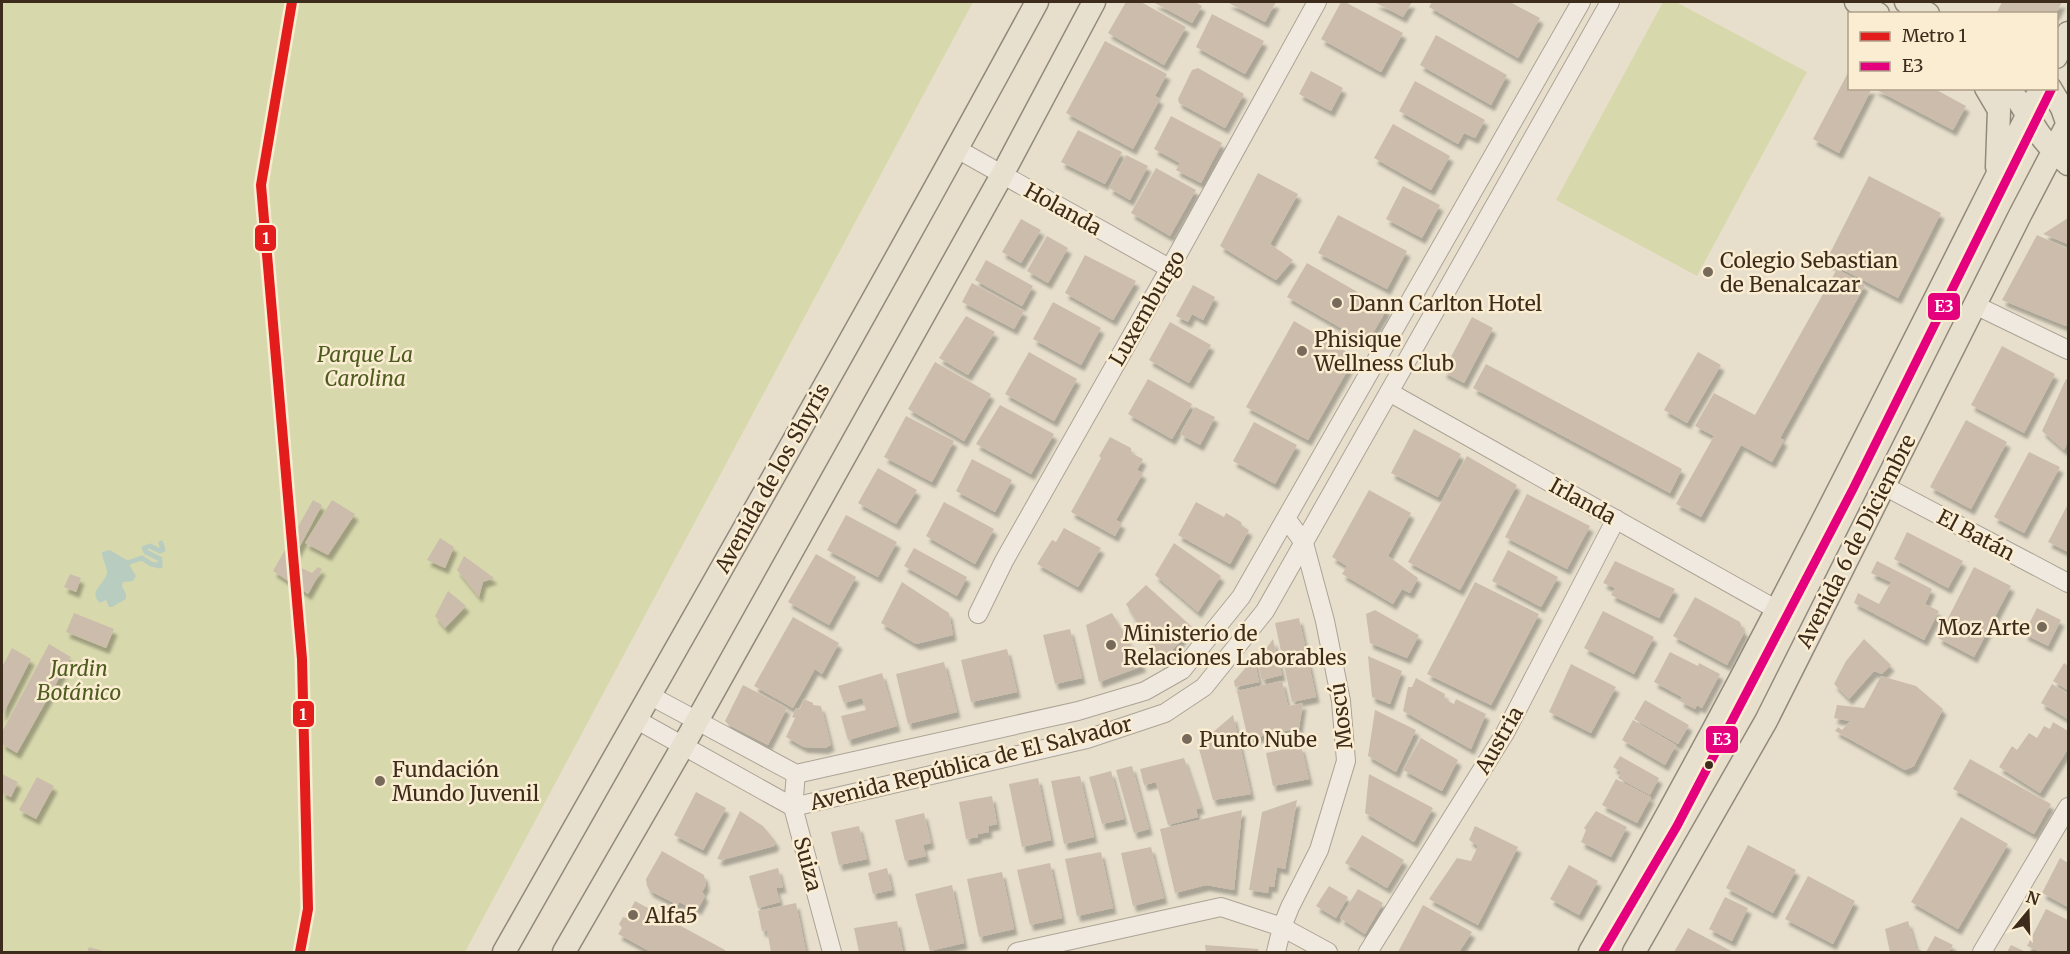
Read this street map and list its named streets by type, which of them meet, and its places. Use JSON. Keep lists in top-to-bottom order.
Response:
{
  "streets": {
    "main road": ["Avenida de los Shyris", "Avenida 6 de Diciembre"],
    "street": [
      "Holanda",
      "Luxemburgo",
      "Irlanda",
      "El Batán",
      "Moscú",
      "Austria",
      "Avenida República de El Salvador",
      "Suiza"
    ]
  },
  "crossings": [
    ["Holanda", "Luxemburgo"],
    ["Holanda", "Avenida de los Shyris"],
    ["Avenida de los Shyris", "Avenida República de El Salvador"],
    ["Irlanda", "Avenida 6 de Diciembre"],
    ["Irlanda", "Austria"],
    ["Irlanda", "Avenida República de El Salvador"],
    ["El Batán", "Avenida 6 de Diciembre"],
    ["Moscú", "Avenida República de El Salvador"],
    ["Avenida República de El Salvador", "Suiza"]
  ],
  "parks": ["Parque La Carolina", "Jardin Botánico"],
  "places": [
    "Colegio Sebastian de Benalcazar",
    "Dann Carlton Hotel",
    "Phisique Wellness Club",
    "Moz Arte",
    "Ministerio de Relaciones Laborables",
    "Punto Nube",
    "Fundación Mundo Juvenil",
    "Alfa5"
  ],
  "lines": ["metro line 1", "transit line E3"],
  "legend": ["Metro 1", "E3"],
  "north": "top"
}
